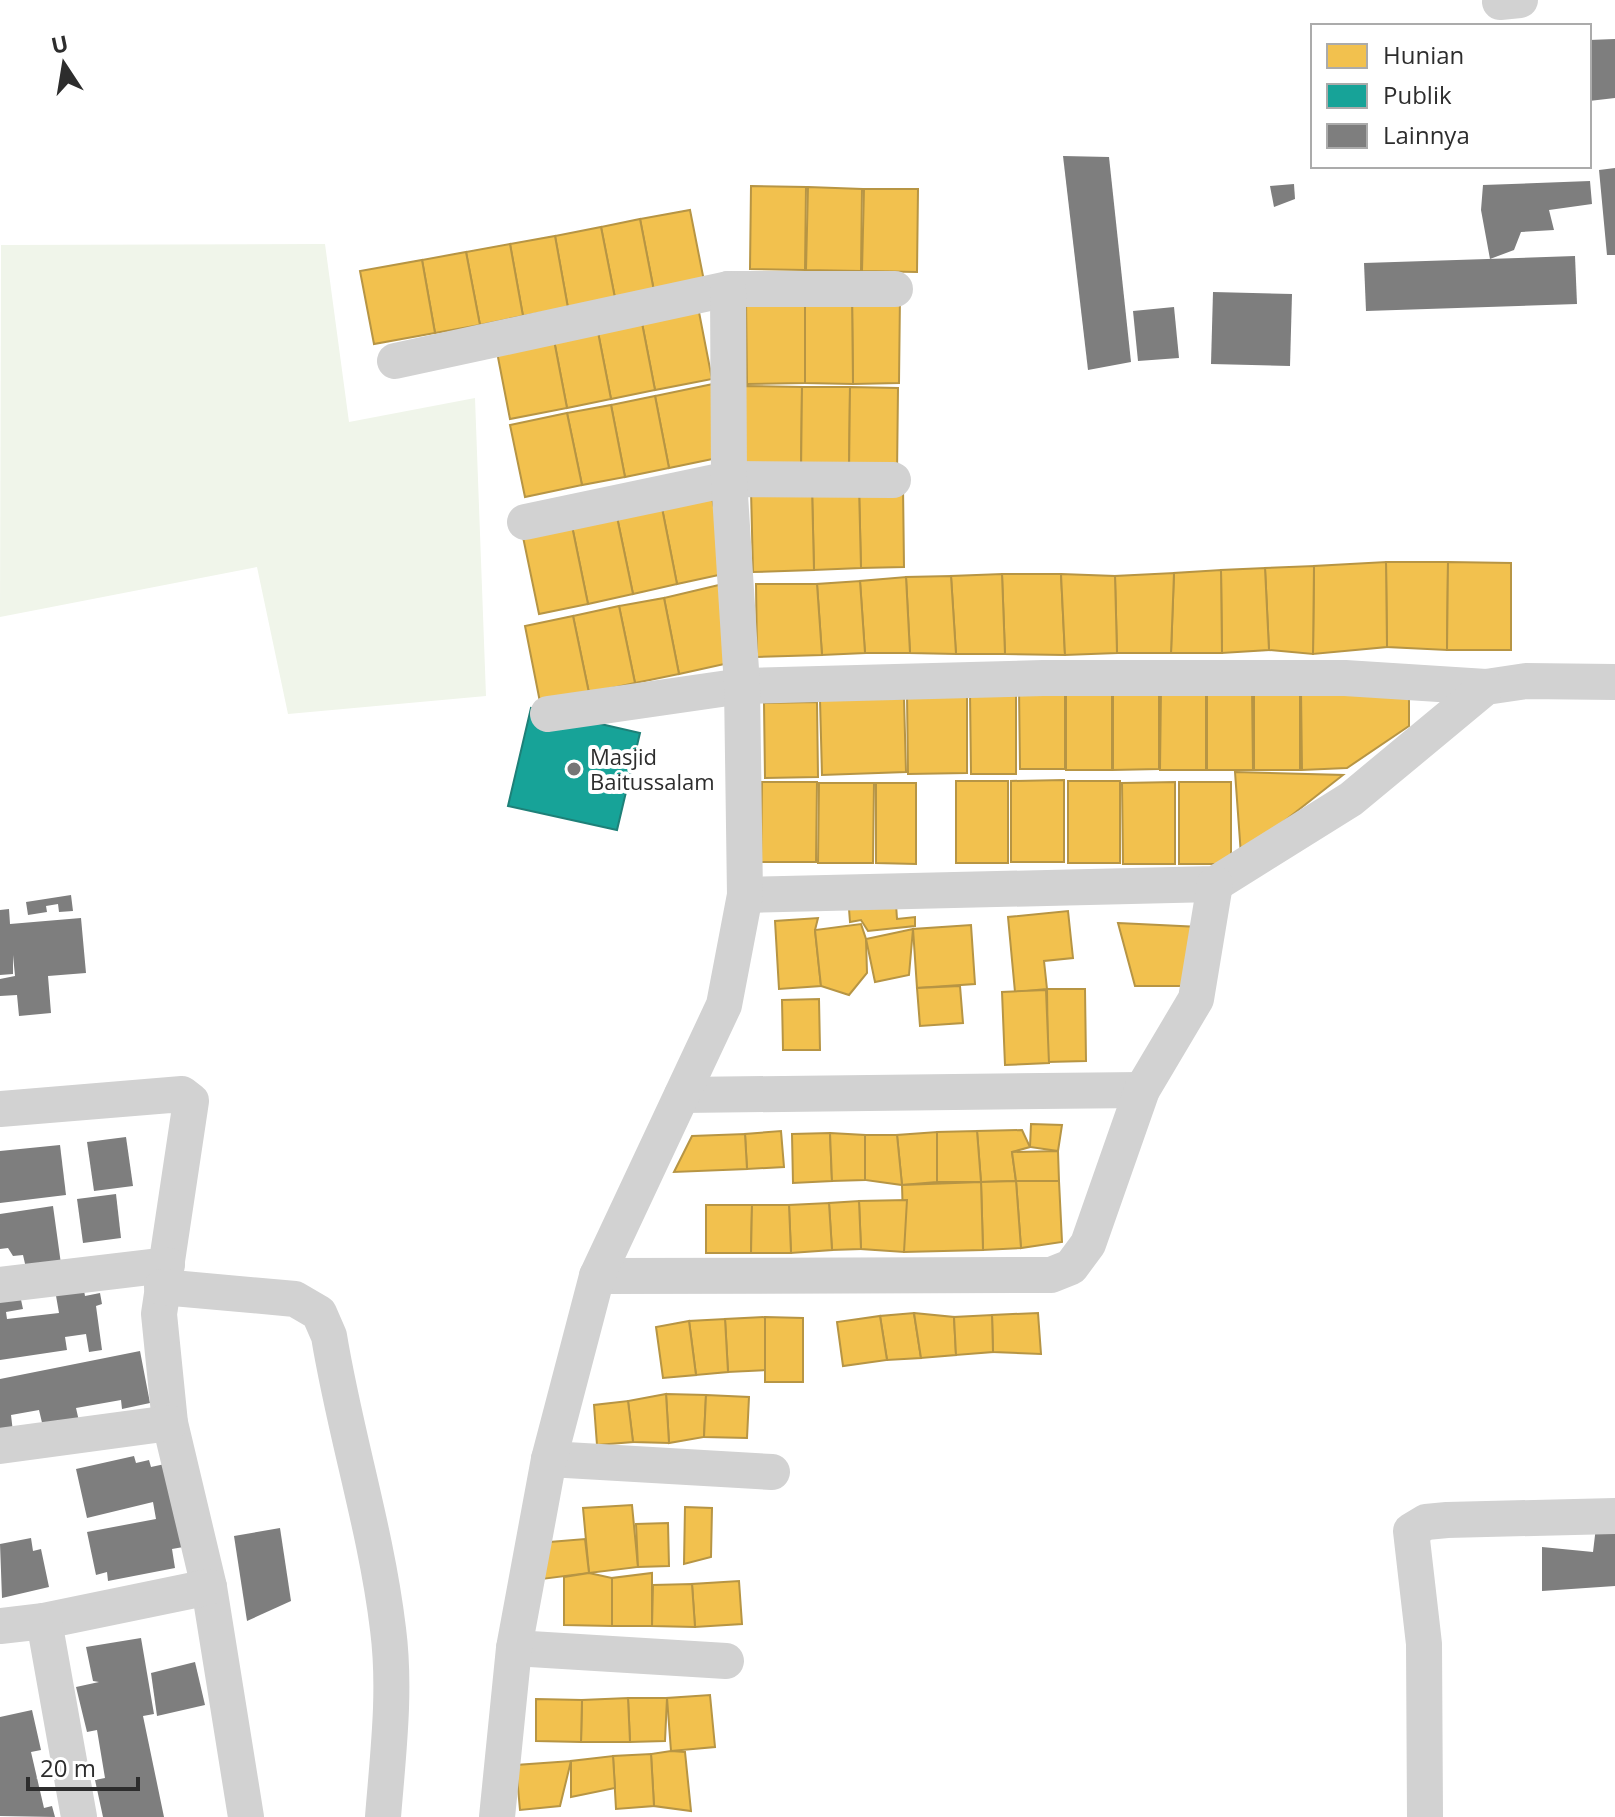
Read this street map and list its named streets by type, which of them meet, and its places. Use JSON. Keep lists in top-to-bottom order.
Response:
{
  "places": ["Masjid Baitussalam"],
  "legend": ["Hunian", "Publik", "Lainnya"],
  "scale_bar": "20 m",
  "north": "top"
}
